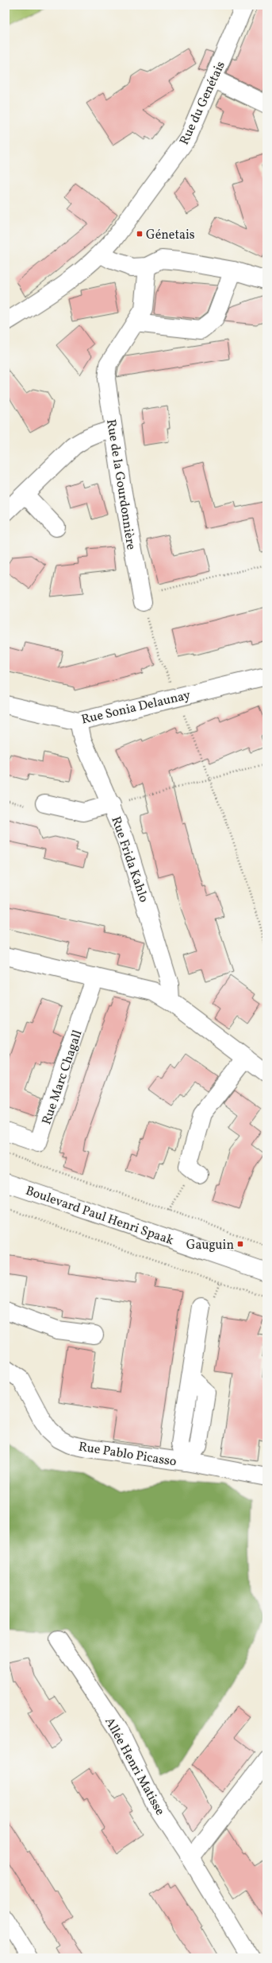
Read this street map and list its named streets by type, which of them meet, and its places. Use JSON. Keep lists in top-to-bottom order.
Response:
{
  "streets": {
    "street": [
      "Rue du Genétais",
      "Rue de la Gourdonnière",
      "Rue Sonia Delaunay",
      "Rue Frida Kahlo",
      "Rue Marc Chagall",
      "Boulevard Paul Henri Spaak",
      "Rue Pablo Picasso",
      "Allée Henri Matisse"
    ]
  },
  "crossings": [
    ["Rue Sonia Delaunay", "Rue Frida Kahlo"]
  ],
  "places": {
    "transit": ["Génetais", "Gauguin"]
  }
}
